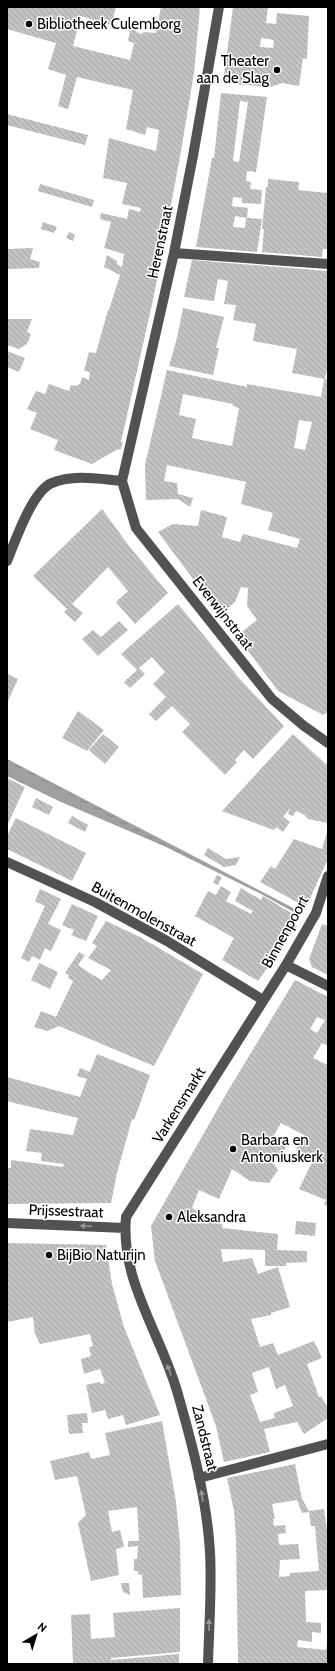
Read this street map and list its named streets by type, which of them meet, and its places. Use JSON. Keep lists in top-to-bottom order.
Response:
{
  "streets": {
    "street": [
      "Herenstraat",
      "Everwijnstraat",
      "Buitenmolenstraat",
      "Binnenpoort",
      "Varkensmarkt",
      "Prijssestraat",
      "Zandstraat"
    ]
  },
  "crossings": [
    ["Herenstraat", "Everwijnstraat"],
    ["Buitenmolenstraat", "Binnenpoort"],
    ["Buitenmolenstraat", "Varkensmarkt"],
    ["Binnenpoort", "Varkensmarkt"],
    ["Varkensmarkt", "Prijssestraat"],
    ["Varkensmarkt", "Zandstraat"],
    ["Prijssestraat", "Zandstraat"]
  ],
  "one_way": ["Prijssestraat", "Zandstraat"],
  "places": [
    "Bibliotheek Culemborg",
    "Theater aan de Slag",
    "Barbara en Antoniuskerk",
    "Aleksandra",
    "BijBio Naturijn"
  ],
  "north": "top right"
}
